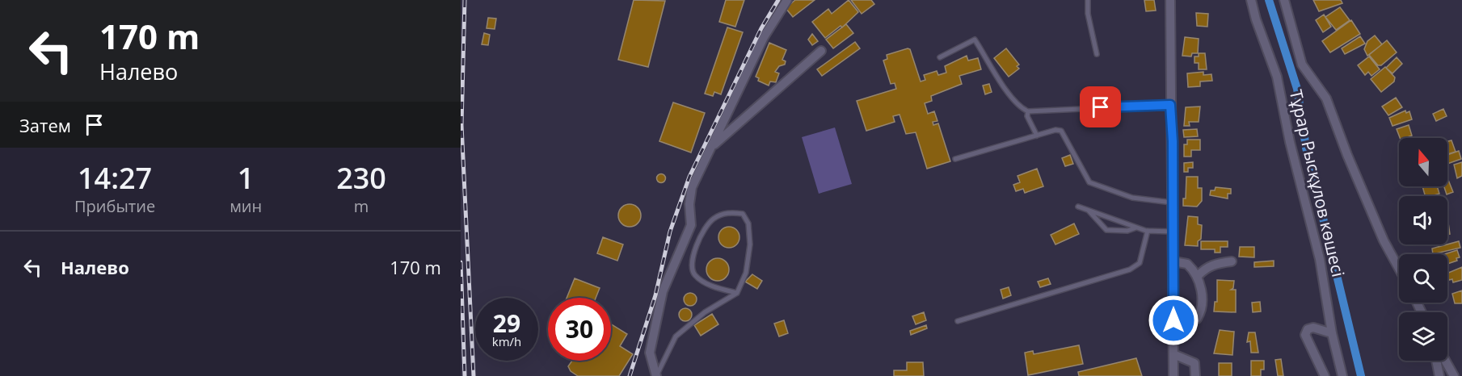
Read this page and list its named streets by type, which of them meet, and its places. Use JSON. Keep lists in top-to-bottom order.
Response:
{
  "streets": {
    "street": ["Тұрар Рысқұлов көшесі"]
  },
  "north": "top",
  "page": {
    "turn": ["170 m", "Налево"],
    "then": "Затем",
    "eta": [
      "14:27",
      "Прибытие",
      "1",
      "мин",
      "230",
      "m"
    ],
    "list": [
      {
        "name": "Налево",
        "value": "170 m"
      }
    ],
    "speed": "29 km/h",
    "limit": "30"
  }
}
